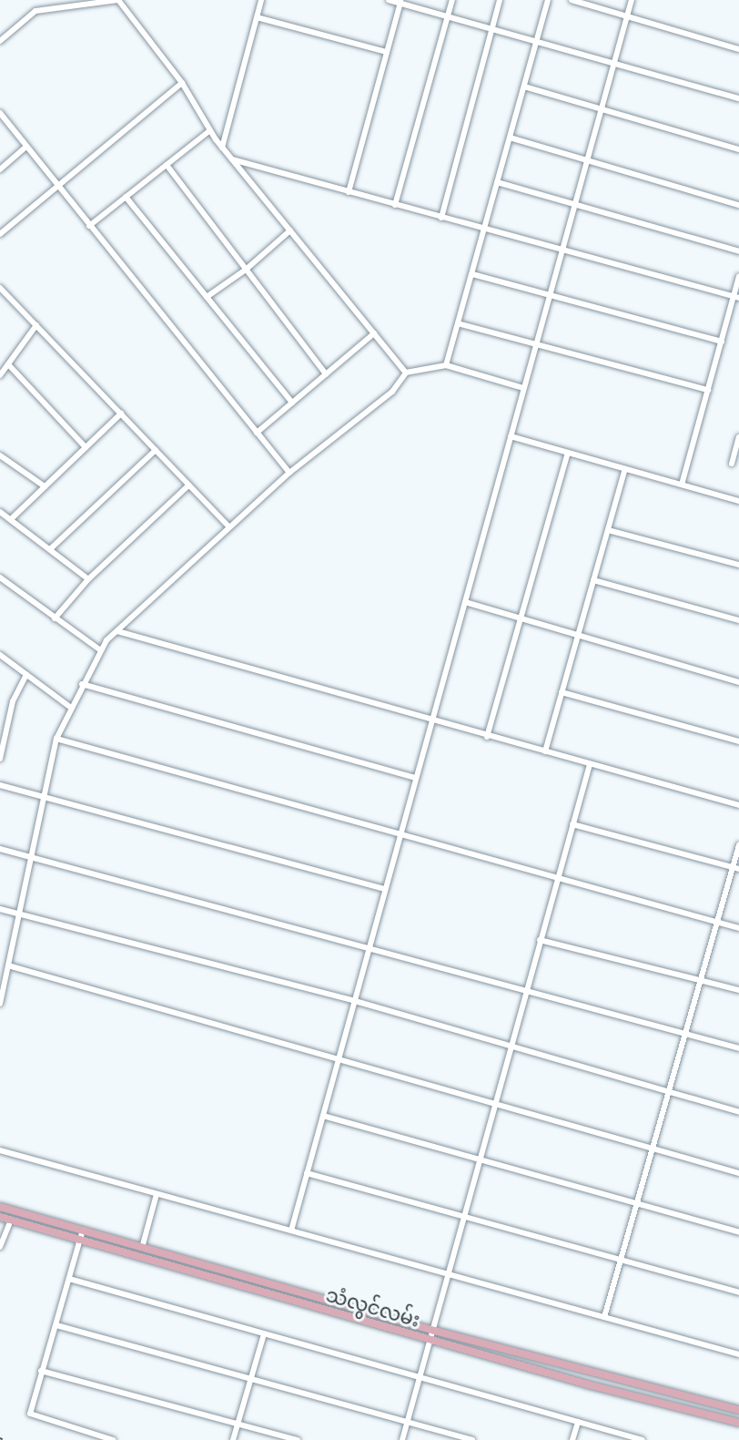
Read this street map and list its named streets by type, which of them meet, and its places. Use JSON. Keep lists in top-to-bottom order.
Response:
{
  "streets": {
    "main road": ["သံလွင်လမ်း"]
  }
}
